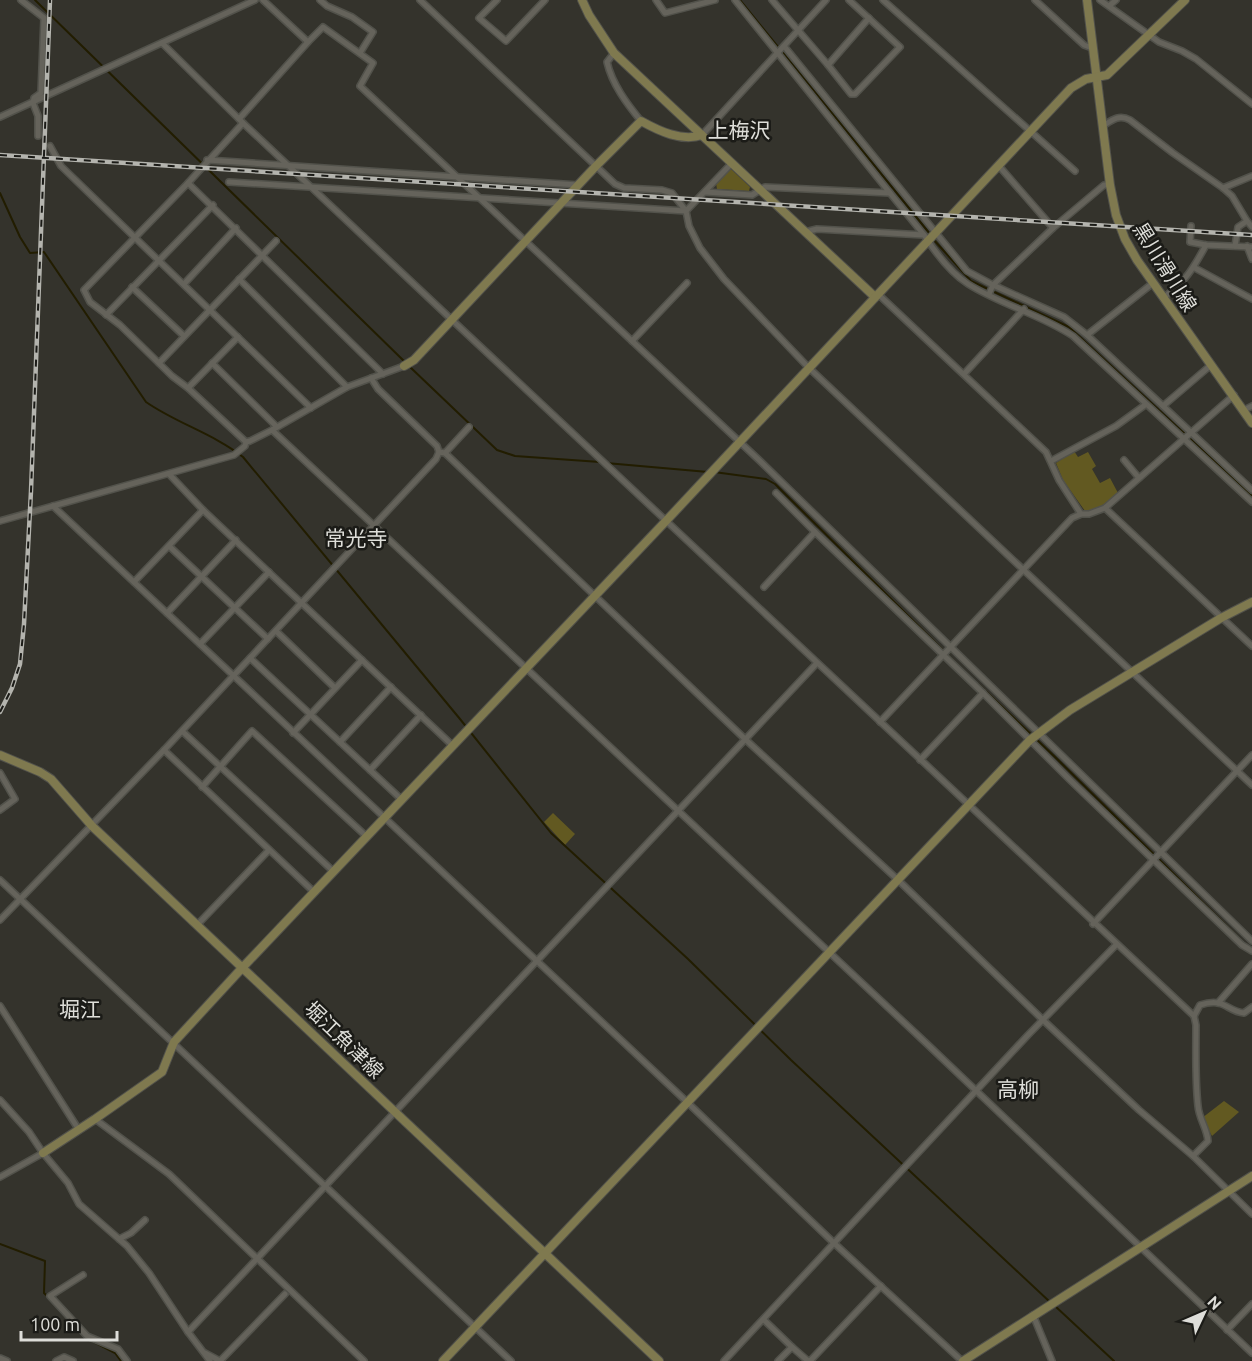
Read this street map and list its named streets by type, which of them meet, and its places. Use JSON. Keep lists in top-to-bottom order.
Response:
{
  "streets": {
    "street": ["黒川滑川線", "堀江魚津線"]
  },
  "districts": [
    "上梅沢",
    "常光寺",
    "堀江",
    "高柳"
  ],
  "scale_bar": "100 m",
  "north": "top right"
}
